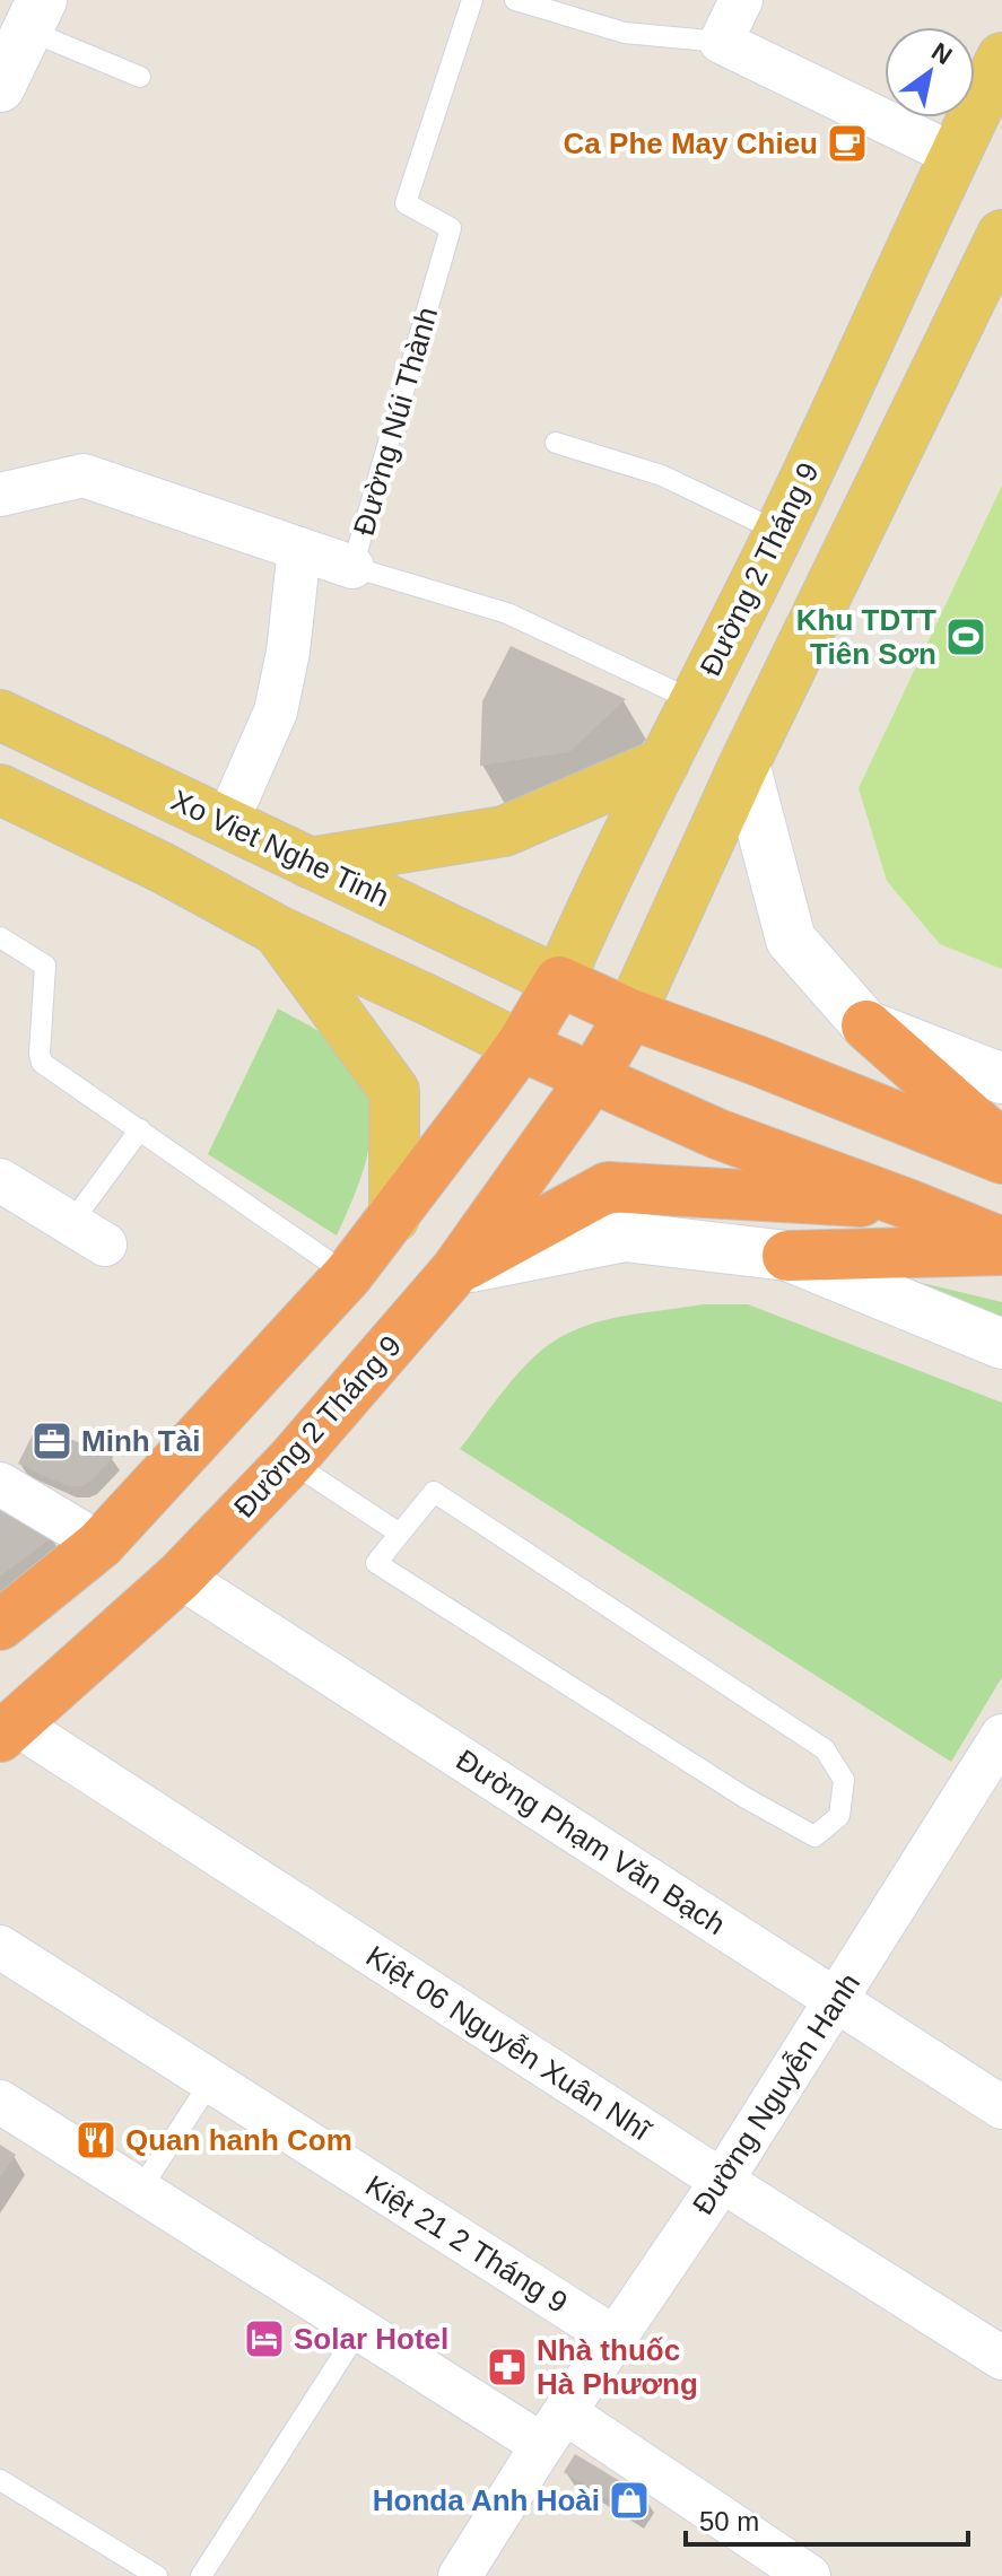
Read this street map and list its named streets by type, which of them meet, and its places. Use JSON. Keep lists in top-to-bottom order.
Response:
{
  "streets": {
    "highway": ["Đường 2 Tháng 9"],
    "main road": ["Xo Viet Nghe Tinh"],
    "street": [
      "Đường Núi Thành",
      "Đường Phạm Văn Bạch",
      "Kiệt 06 Nguyễn Xuân Nhĩ",
      "Đường Nguyễn Hanh",
      "Kiệt 21 2 Tháng 9"
    ]
  },
  "crossings": [
    ["Đường 2 Tháng 9", "Xo Viet Nghe Tinh"],
    ["Đường 2 Tháng 9", "Đường Phạm Văn Bạch"],
    ["Đường 2 Tháng 9", "Kiệt 06 Nguyễn Xuân Nhĩ"],
    ["Đường Phạm Văn Bạch", "Đường Nguyễn Hanh"],
    ["Kiệt 06 Nguyễn Xuân Nhĩ", "Đường Nguyễn Hanh"],
    ["Đường Nguyễn Hanh", "Kiệt 21 2 Tháng 9"]
  ],
  "places": {
    "cafe": ["Ca Phe May Chieu"],
    "sports": ["Khu TDTT Tiên Sơn"],
    "office": ["Minh Tài"],
    "restaurant": ["Quan hanh Com"],
    "hotel": ["Solar Hotel"],
    "pharmacy": ["Nhà thuốc Hà Phương"],
    "shop": ["Honda Anh Hoài"]
  },
  "scale_bar": "50 m",
  "north": "top right"
}
